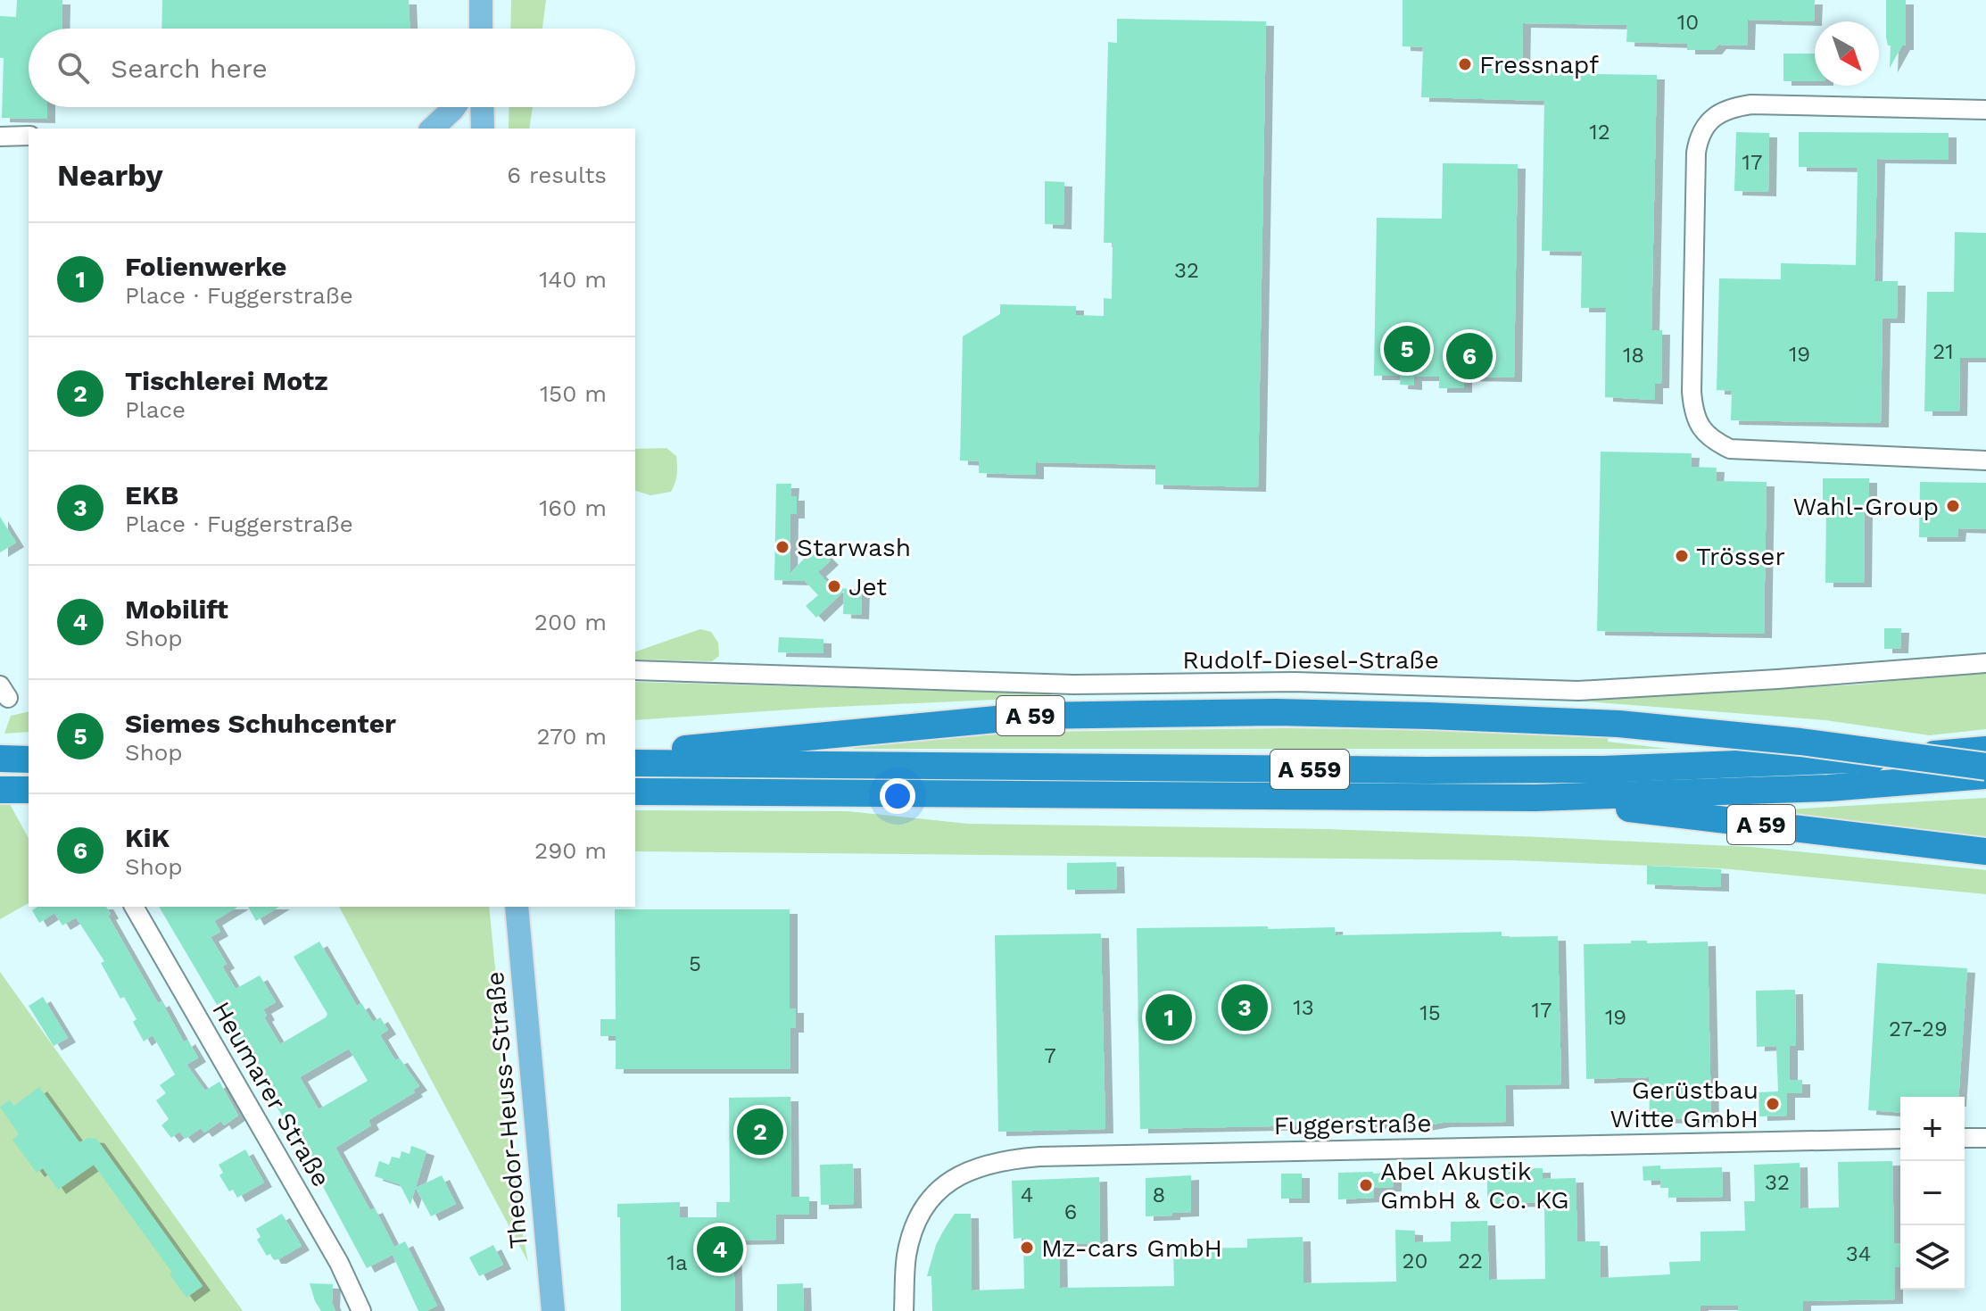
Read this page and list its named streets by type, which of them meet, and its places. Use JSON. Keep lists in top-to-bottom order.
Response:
{
  "streets": {
    "highway": ["A 59", "A 559"],
    "main road": ["Theodor-Heuss-Straße"],
    "street": ["Rudolf-Diesel-Straße", "Heumarer Straße", "Fuggerstraße"]
  },
  "places": [
    "Fressnapf",
    "Wahl-Group",
    "Starwash",
    "Trösser",
    "Jet",
    "Gerüstbau Witte GmbH",
    "Abel Akustik GmbH & Co. KG",
    "Mz-cars GmbH"
  ],
  "house_numbers": [
    "10",
    "12",
    "17",
    "32",
    "21",
    "19",
    "18",
    "5",
    "13",
    "17",
    "15",
    "19",
    "27-29",
    "7",
    "32",
    "4",
    "8",
    "6",
    "34",
    "20",
    "22",
    "1a"
  ],
  "north": "bottom right",
  "page": {
    "search": "Search here",
    "heading": ["Nearby", "6 results"],
    "list": [
      {
        "mark": "1",
        "name": "Folienwerke",
        "note": "Place · Fuggerstraße",
        "value": "140 m"
      },
      {
        "mark": "2",
        "name": "Tischlerei Motz",
        "note": "Place",
        "value": "150 m"
      },
      {
        "mark": "3",
        "name": "EKB",
        "note": "Place · Fuggerstraße",
        "value": "160 m"
      },
      {
        "mark": "4",
        "name": "Mobilift",
        "note": "Shop",
        "value": "200 m"
      },
      {
        "mark": "5",
        "name": "Siemes Schuhcenter",
        "note": "Shop",
        "value": "270 m"
      },
      {
        "mark": "6",
        "name": "KiK",
        "note": "Shop",
        "value": "290 m"
      }
    ],
    "pins": [
      "5",
      "6",
      "3",
      "1",
      "2",
      "4"
    ],
    "map_buttons": ["+", "−"]
  }
}
